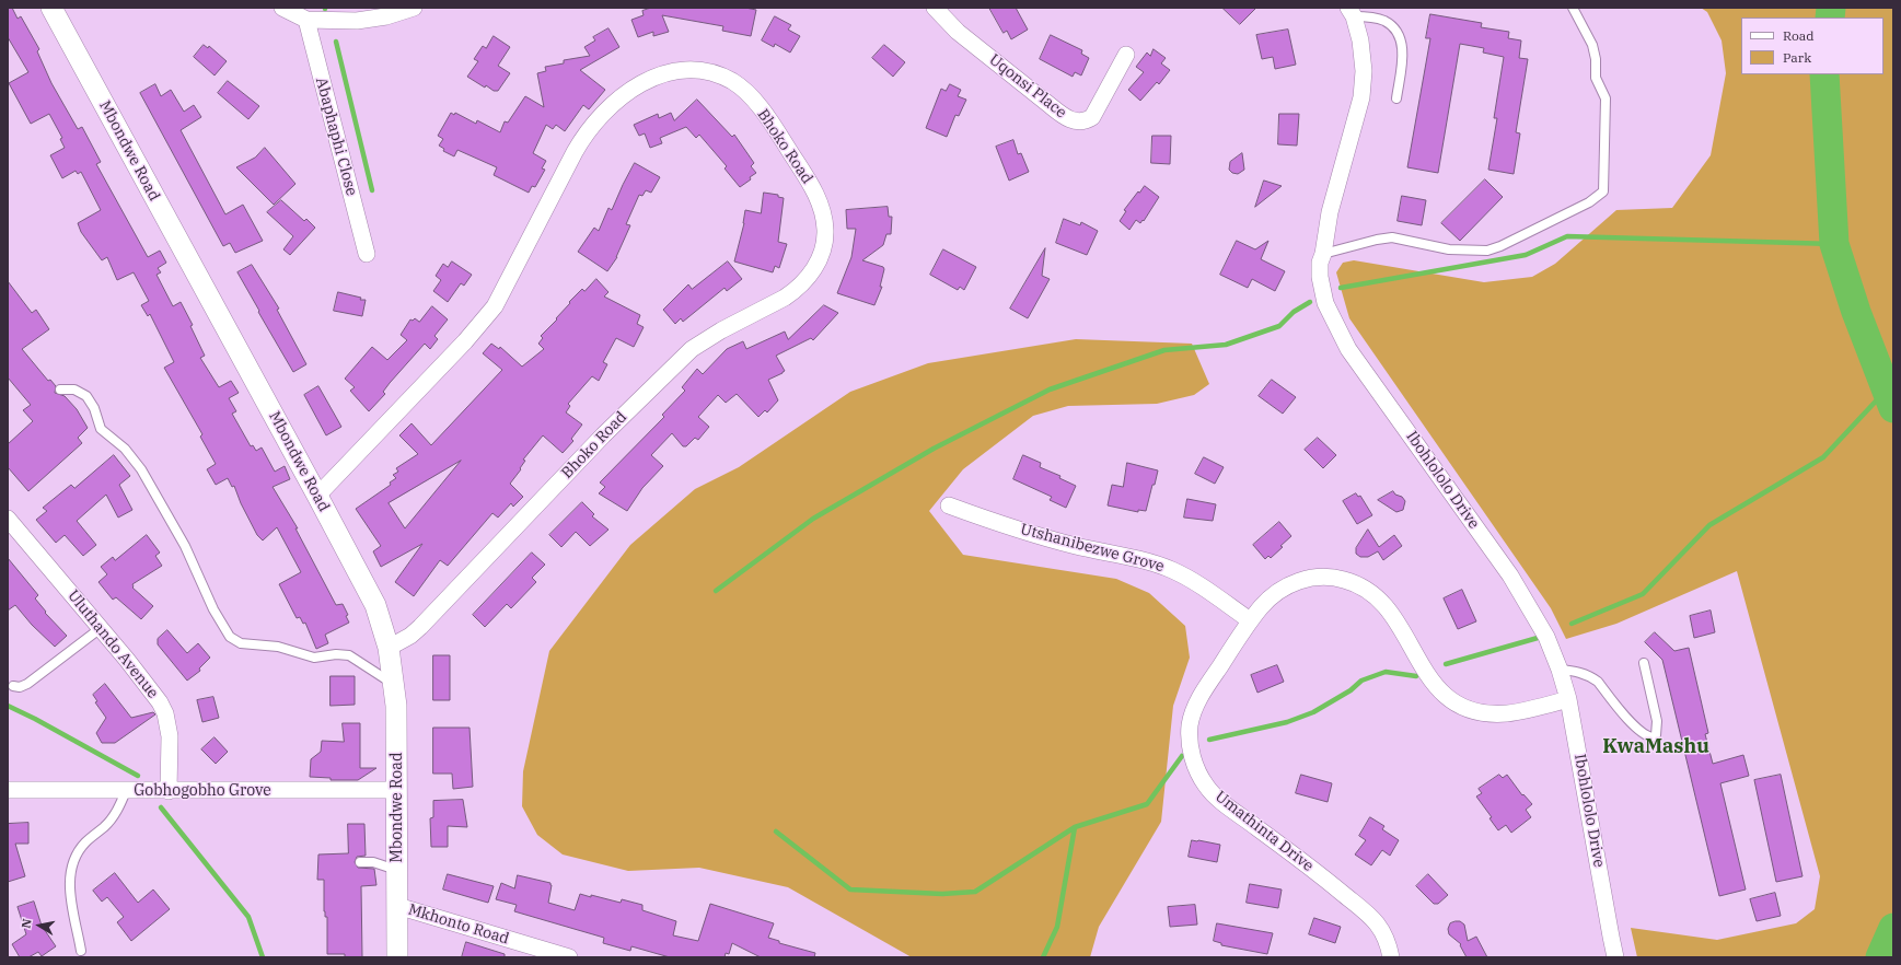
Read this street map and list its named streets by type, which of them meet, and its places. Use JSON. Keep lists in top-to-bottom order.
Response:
{
  "streets": {
    "street": [
      "Uqonsi Place",
      "Abaphaphi Close",
      "Bhoko Road",
      "Mbondwe Road",
      "Ibohlololo Drive",
      "Utshanibezwe Grove",
      "Uluthando Avenue",
      "Gobhogobho Grove",
      "Umathinta Drive",
      "Mkhonto Road"
    ]
  },
  "crossings": [
    ["Bhoko Road", "Mbondwe Road"],
    ["Mbondwe Road", "Gobhogobho Grove"],
    ["Mbondwe Road", "Mkhonto Road"],
    ["Ibohlololo Drive", "Umathinta Drive"],
    ["Utshanibezwe Grove", "Umathinta Drive"],
    ["Uluthando Avenue", "Gobhogobho Grove"]
  ],
  "districts": ["KwaMashu"],
  "legend": ["Road", "Park"],
  "north": "left"
}
